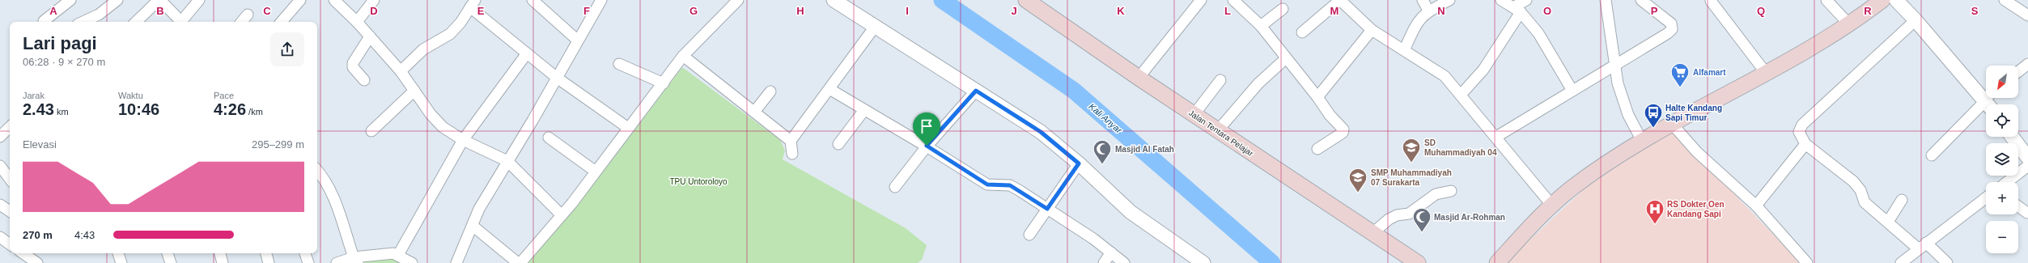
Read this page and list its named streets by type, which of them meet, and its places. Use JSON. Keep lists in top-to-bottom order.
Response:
{
  "streets": {
    "main road": ["Jalan Tentara Pelajar"]
  },
  "water": ["Kali Anyar"],
  "parks": ["TPU Untoroloyo"],
  "places": {
    "supermarket": ["Alfamart"],
    "bus stop": ["Halte Kandang Sapi Timur"],
    "school or university": ["SD Muhammadiyah 04", "SMP Muhammadiyah 07 Surakarta"],
    "mosque": ["Masjid Al Fatah", "Masjid Ar-Rohman"],
    "hospital": ["RS Dokter Oen Kandang Sapi"]
  },
  "north": "bottom left",
  "page": {
    "heading": ["Lari pagi", "06:28 · 9 × 270 m"],
    "map_buttons": ["+", "−"],
    "stats": [
      ["Jarak", "2.43 km"],
      ["Waktu", "10:46"],
      ["Pace", "4:26 /km"]
    ],
    "chart": ["Elevasi", "295–299 m"],
    "list": [
      {
        "name": "270 m",
        "note": "4:43"
      }
    ]
  },
  "grid": {
    "columns": [
      "A",
      "B",
      "C",
      "D",
      "E",
      "F",
      "G",
      "H",
      "I",
      "J",
      "K",
      "L",
      "M",
      "N",
      "O",
      "P",
      "Q",
      "R",
      "S"
    ]
  }
}
